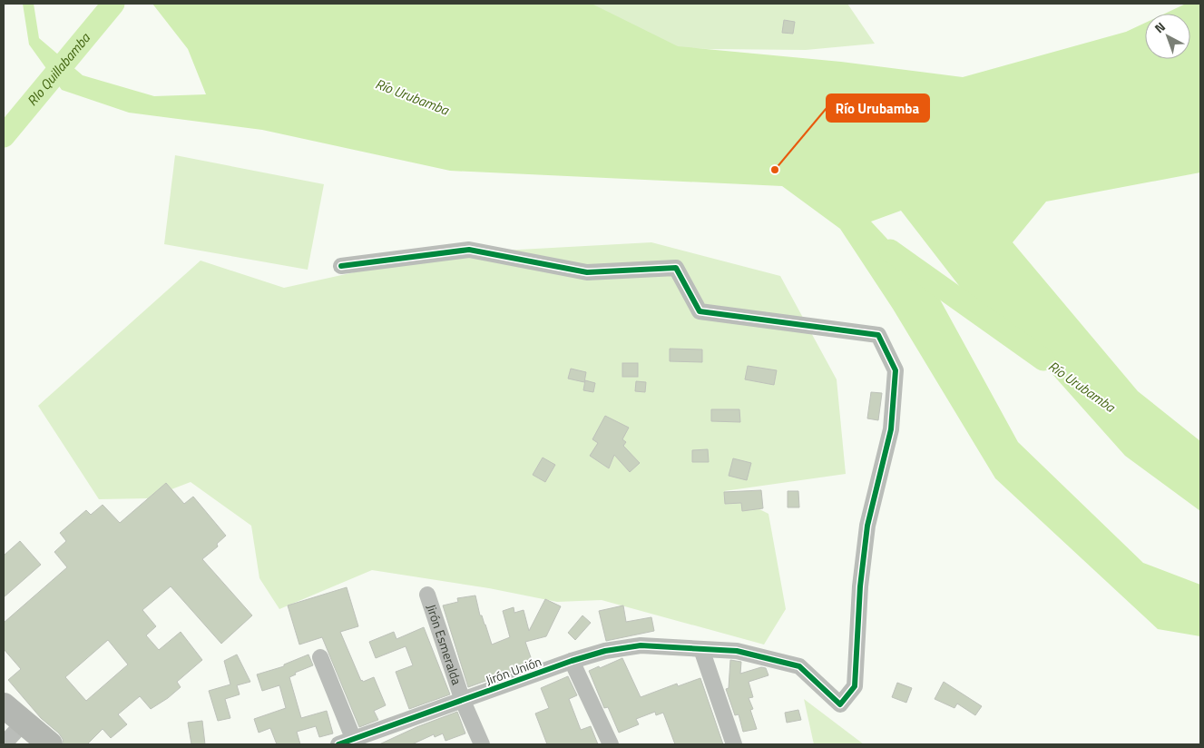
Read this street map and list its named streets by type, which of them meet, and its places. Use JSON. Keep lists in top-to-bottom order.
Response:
{
  "streets": {
    "street": ["Jirón Esmeralda", "Jirón Unión"]
  },
  "crossings": [
    ["Jirón Esmeralda", "Jirón Unión"]
  ],
  "water": ["RIo Quillabamba", "Río Urubamba"],
  "places": ["Río Urubamba"],
  "north": "top left"
}
